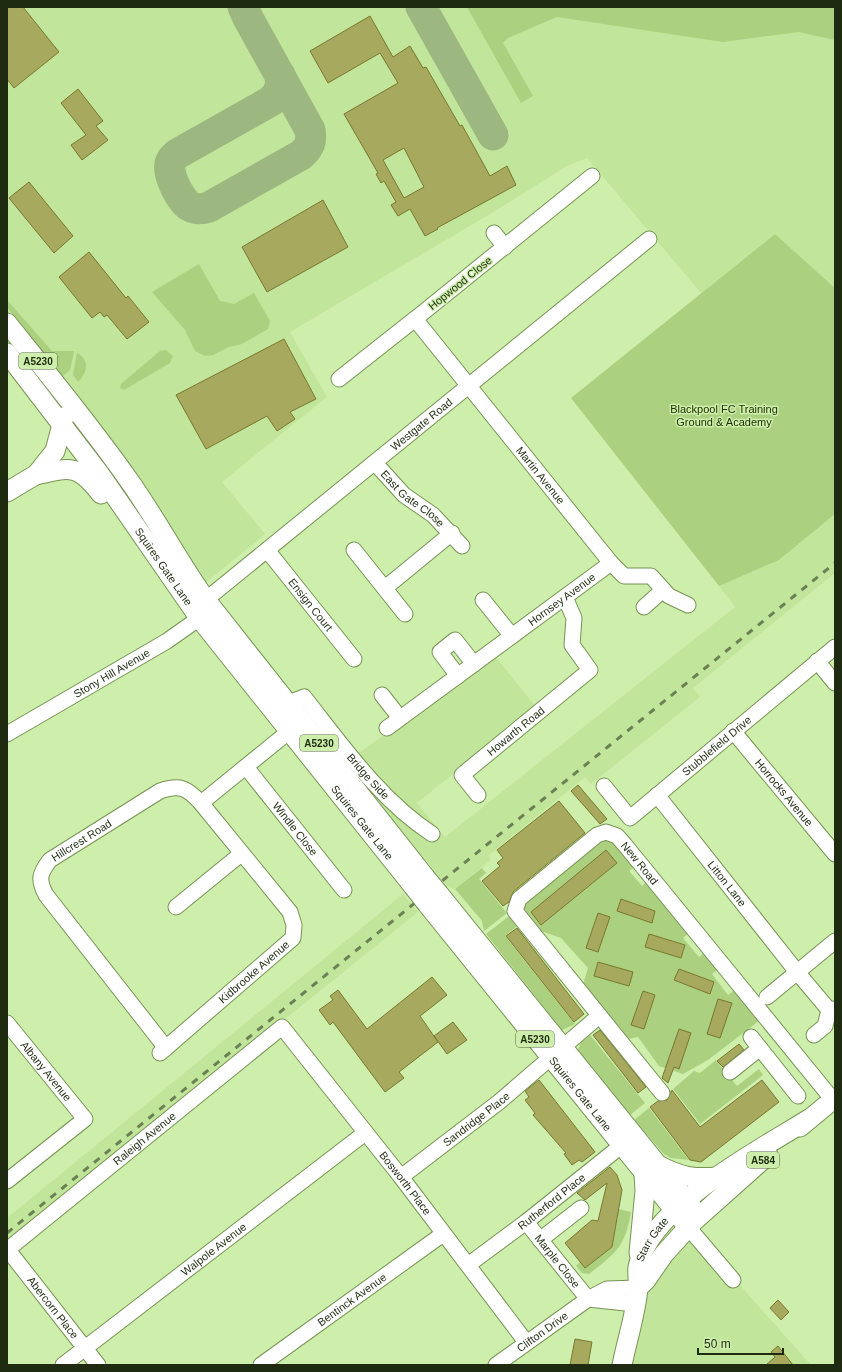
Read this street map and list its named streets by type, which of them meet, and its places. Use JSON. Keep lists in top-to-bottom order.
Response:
{
  "streets": {
    "main road": [
      "A5230",
      "Squires Gate Lane",
      "A584",
      "Starr Gate"
    ],
    "street": [
      "Hopwood Close",
      "Westgate Road",
      "Martin Avenue",
      "East Gate Close",
      "Hornsey Avenue",
      "Ensign Court",
      "Stony Hill Avenue",
      "Howarth Road",
      "Stubblefield Drive",
      "Bridge Side",
      "Horrocks Avenue",
      "Windle Close",
      "Hillcrest Road",
      "New Road",
      "Litton Lane",
      "Kidbrooke Avenue",
      "Albany Avenue",
      "Sandridge Place",
      "Raleigh Avenue",
      "Bosworth Place",
      "Rutherford Place",
      "Walpole Avenue",
      "Marple Close",
      "Bentinck Avenue",
      "Abercorn Place",
      "Clifton Drive"
    ]
  },
  "crossings": [
    ["Westgate Road", "Martin Avenue"],
    ["Westgate Road", "East Gate Close"],
    ["Westgate Road", "Squires Gate Lane"],
    ["Westgate Road", "Ensign Court"],
    ["Westgate Road", "Stony Hill Avenue"],
    ["Martin Avenue", "Hornsey Avenue"],
    ["Squires Gate Lane", "Stony Hill Avenue"],
    ["Squires Gate Lane", "Bridge Side"],
    ["Squires Gate Lane", "Sandridge Place"],
    ["Squires Gate Lane", "A584"],
    ["Squires Gate Lane", "Rutherford Place"],
    ["Squires Gate Lane", "Starr Gate"],
    ["Hornsey Avenue", "Howarth Road"],
    ["Stubblefield Drive", "Horrocks Avenue"],
    ["Stubblefield Drive", "Litton Lane"],
    ["Hillcrest Road", "Kidbrooke Avenue"],
    ["New Road", "A584"],
    ["Sandridge Place", "Bosworth Place"],
    ["Raleigh Avenue", "Bosworth Place"],
    ["Raleigh Avenue", "Abercorn Place"],
    ["A584", "Starr Gate"],
    ["Bosworth Place", "Rutherford Place"],
    ["Bosworth Place", "Walpole Avenue"],
    ["Bosworth Place", "Bentinck Avenue"],
    ["Bosworth Place", "Clifton Drive"],
    ["Rutherford Place", "Marple Close"],
    ["Walpole Avenue", "Abercorn Place"],
    ["Marple Close", "Clifton Drive"]
  ],
  "parks": ["Blackpool FC Training Ground & Academy"],
  "scale_bar": "50 m"
}
